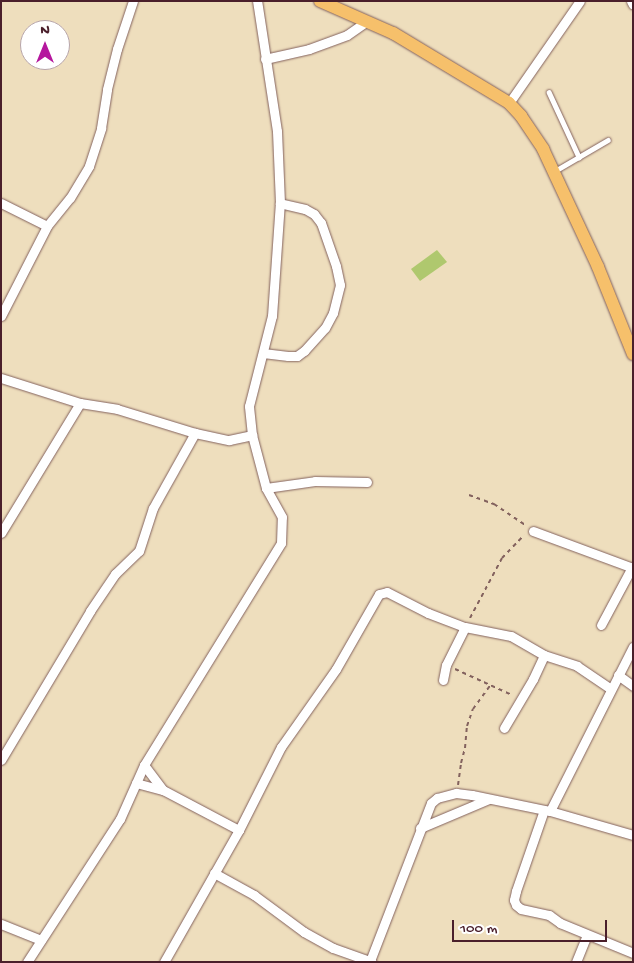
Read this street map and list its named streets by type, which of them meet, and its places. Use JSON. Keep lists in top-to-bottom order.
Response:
{
  "scale_bar": "100 m",
  "north": "top"
}
